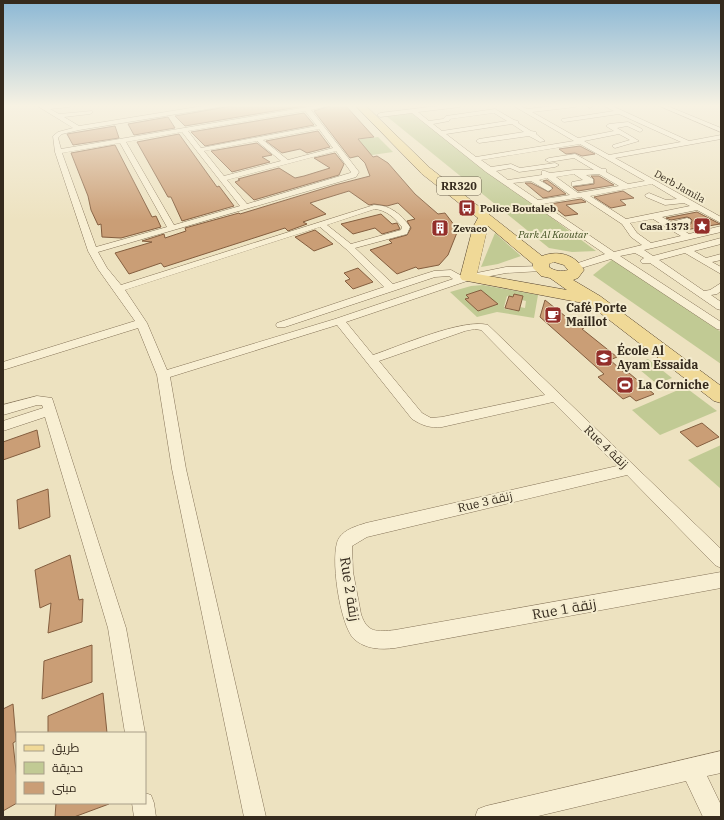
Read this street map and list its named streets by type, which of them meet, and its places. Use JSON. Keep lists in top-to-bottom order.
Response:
{
  "streets": {
    "main road": ["RR320"],
    "street": [
      "Derb Jamila",
      "Rue 4 زنقة",
      "Rue 3 زنقة",
      "Rue 2 زنقة",
      "Rue 1 زنقة"
    ]
  },
  "crossings": [
    ["Rue 4 زنقة", "Rue 3 زنقة"],
    ["Rue 3 زنقة", "Rue 2 زنقة"],
    ["Rue 2 زنقة", "Rue 1 زنقة"]
  ],
  "parks": ["Park Al Kaoutar"],
  "places": {
    "bus stop": ["Police Boutaleb"],
    "place": ["Casa 1373"],
    "building": ["Zevaco"],
    "cafe": ["Café Porte Maillot"],
    "school or university": ["École Al Ayam Essaida"],
    "sports": ["La Corniche"]
  },
  "legend": ["طريق", "حديقة", "مبنى"]
}
